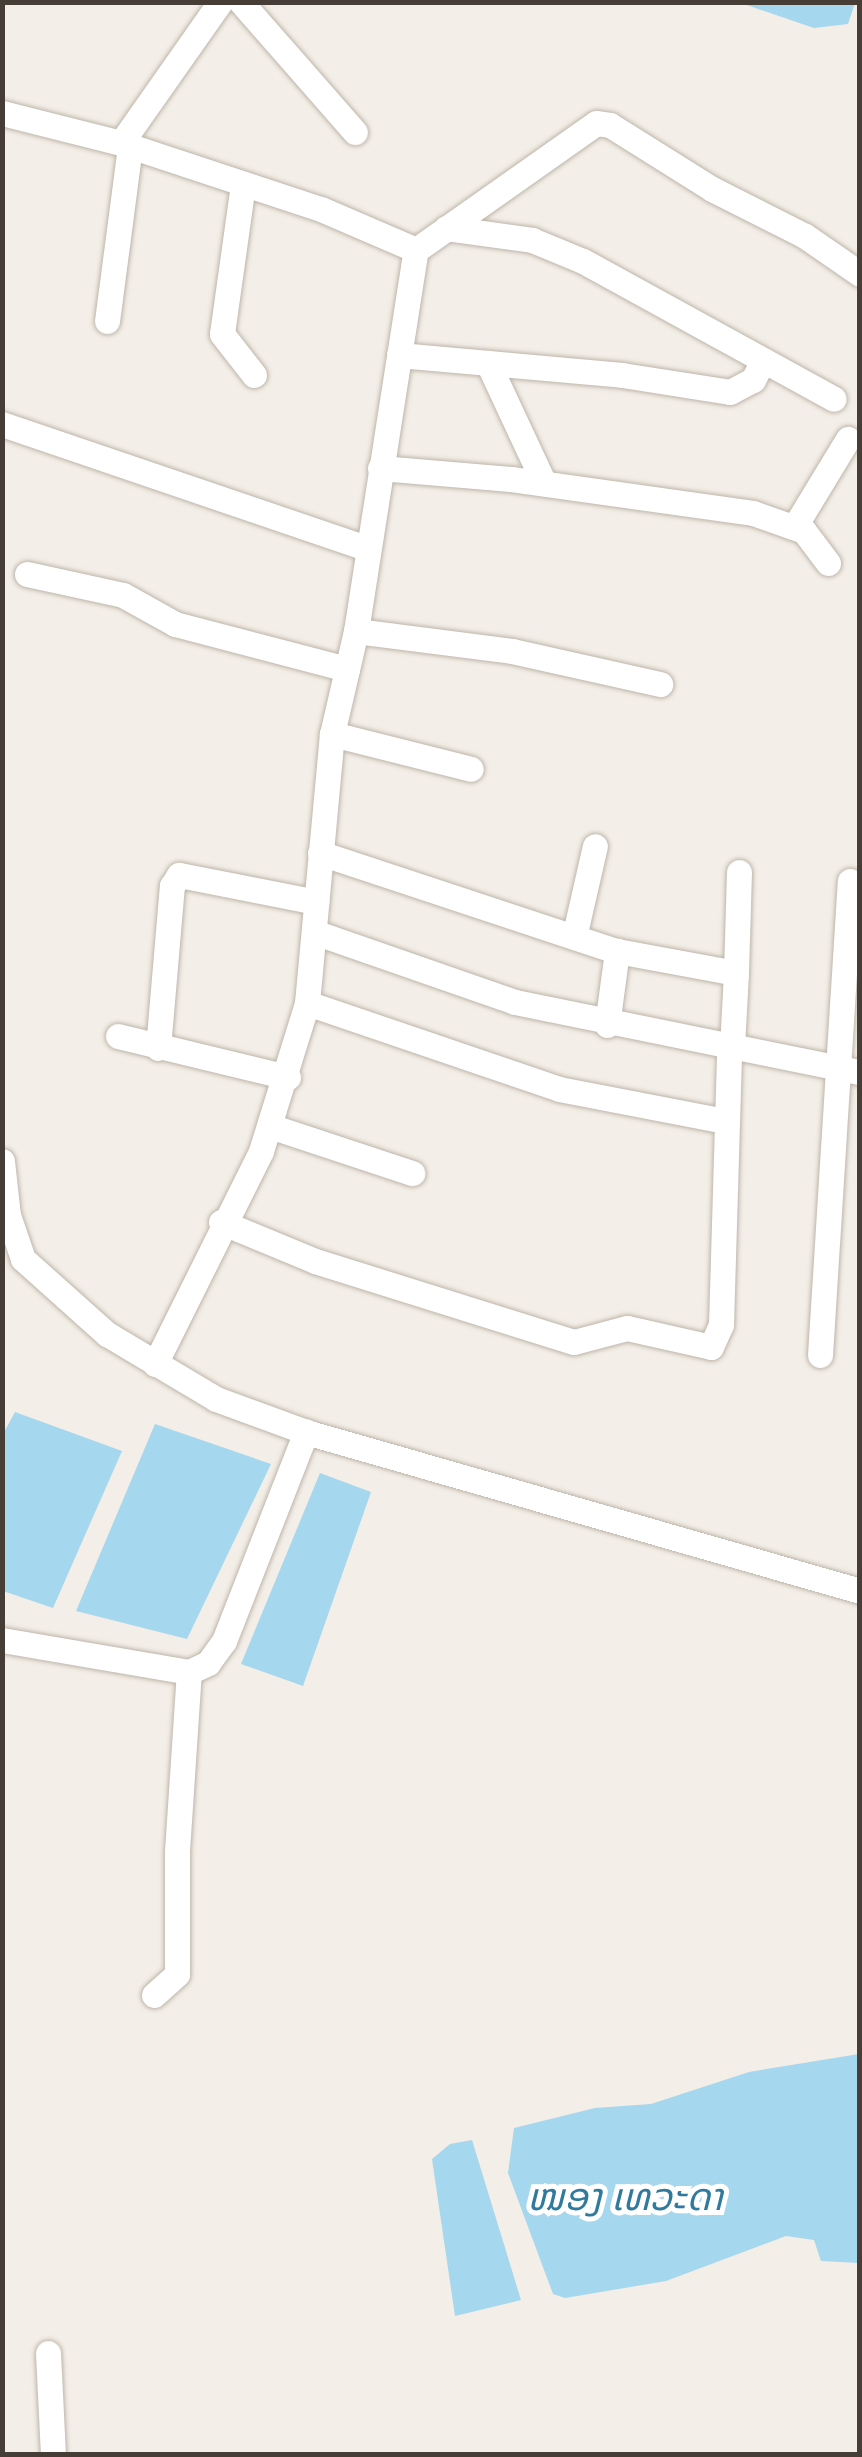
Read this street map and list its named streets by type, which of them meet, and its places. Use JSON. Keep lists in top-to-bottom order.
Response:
{
  "water": ["ໜອງ ເທວະດາ"]
}
